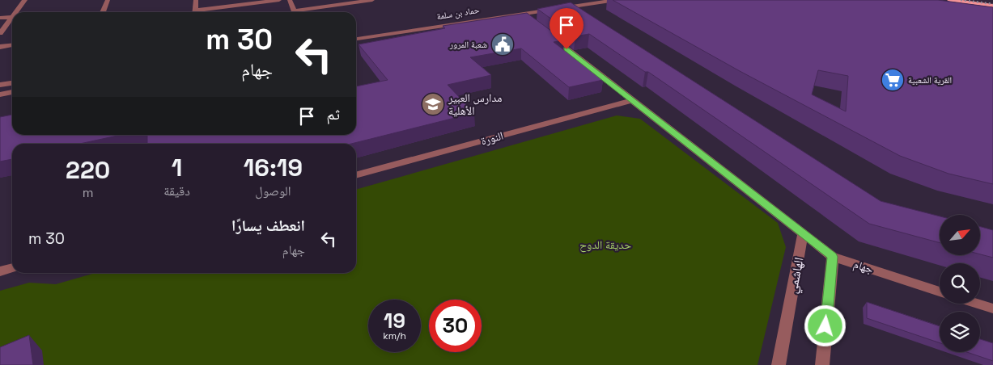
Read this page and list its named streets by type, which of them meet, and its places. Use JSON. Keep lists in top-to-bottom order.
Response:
{
  "streets": {
    "street": [
      "حماد بن سلمة",
      "النورة",
      "جهام",
      "الهاشمي"
    ]
  },
  "crossings": [
    ["النورة", "جهام"],
    ["جهام", "الهاشمي"]
  ],
  "parks": ["حديقة الدوح"],
  "places": {
    "public building": ["شعبة المرور"],
    "supermarket": ["القرية الشعبية"],
    "school or university": ["مدارس العبير الأهلية"]
  },
  "north": "top right",
  "page": {
    "turn": ["30 m", "جهام"],
    "then": "ثم",
    "eta": [
      "16:19",
      "الوصول",
      "1",
      "دقيقة",
      "220",
      "m"
    ],
    "list": [
      {
        "name": "انعطف يسارًا",
        "note": "جهام",
        "value": "30 m"
      }
    ],
    "speed": "19 km/h",
    "limit": "30"
  }
}
